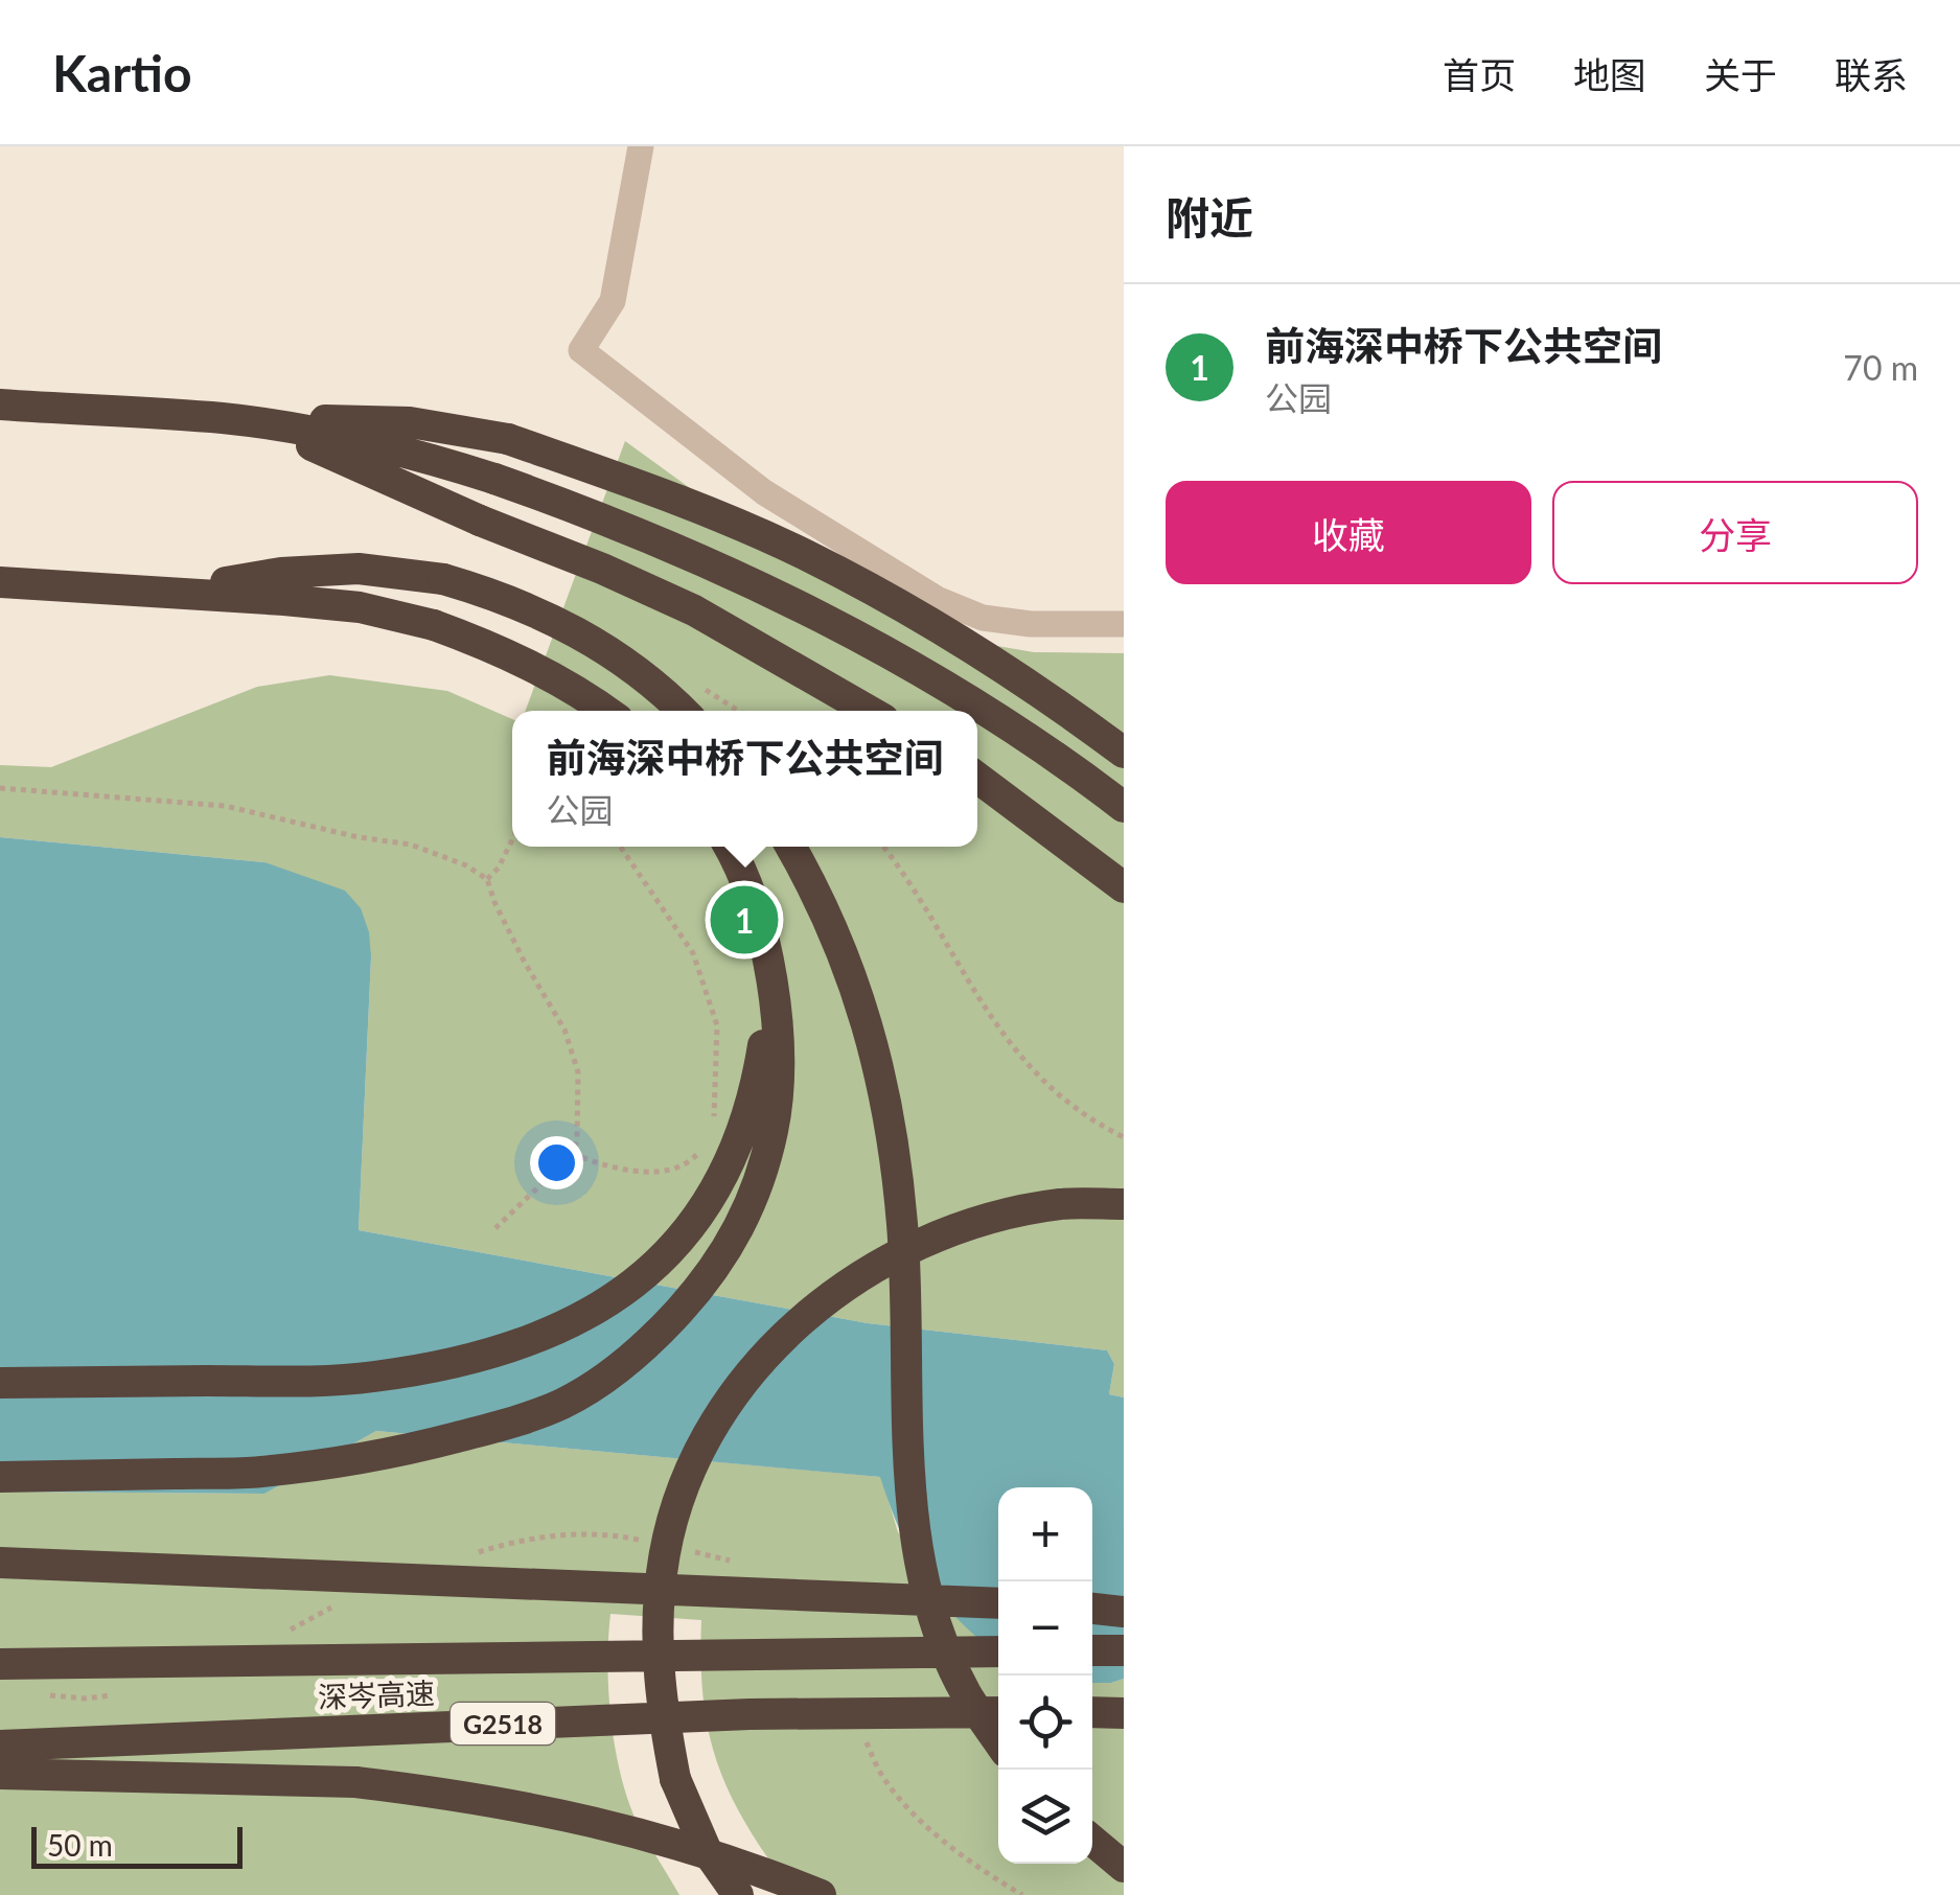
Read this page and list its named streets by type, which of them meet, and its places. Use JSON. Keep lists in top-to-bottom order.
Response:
{
  "streets": {
    "highway": ["深岑高速", "G2518"]
  },
  "scale_bar": "50 m",
  "page": {
    "header": "Kartio",
    "nav": [
      "首页",
      "地图",
      "关于",
      "联系"
    ],
    "heading": "附近",
    "list": [
      {
        "mark": "1",
        "name": "前海深中桥下公共空间",
        "note": "公园",
        "value": "70 m"
      }
    ],
    "buttons": ["收藏", "分享"],
    "popup": ["前海深中桥下公共空间", "公园"],
    "pins": "1",
    "map_buttons": ["+", "−"],
    "scale": "50 m"
  }
}
